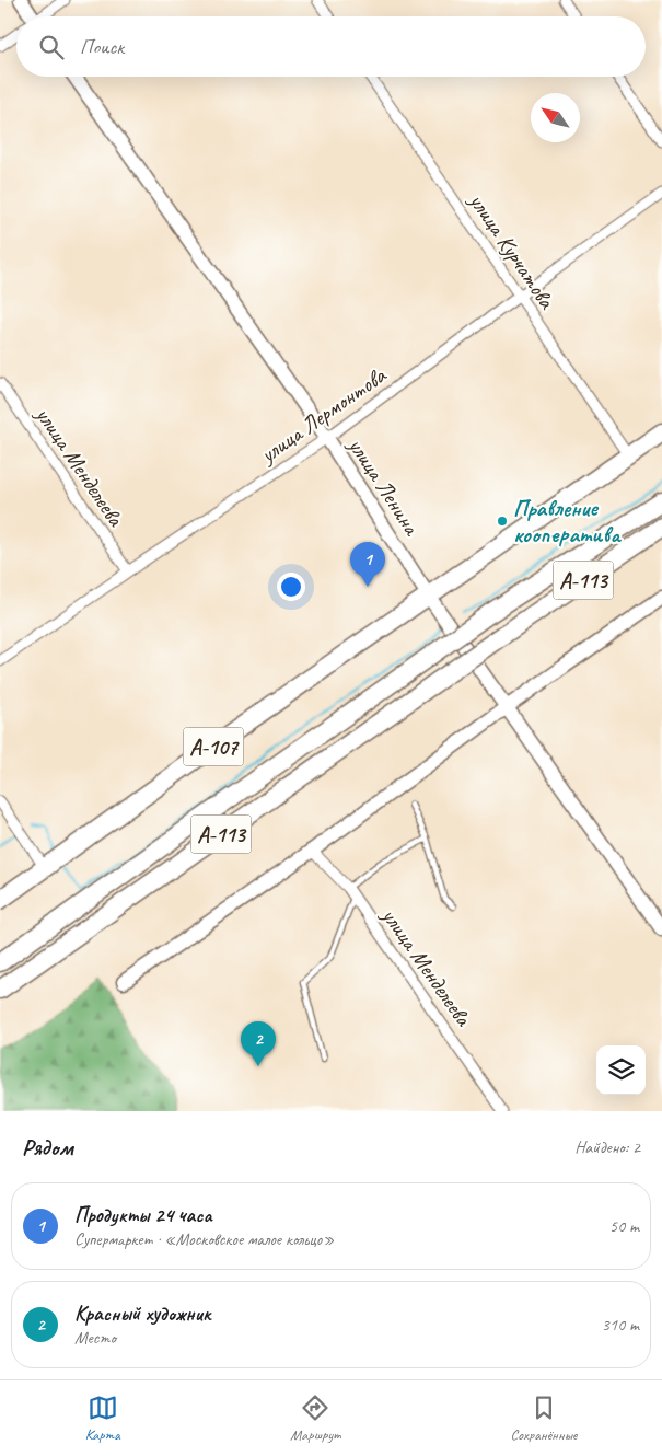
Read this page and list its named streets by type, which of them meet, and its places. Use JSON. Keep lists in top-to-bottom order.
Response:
{
  "streets": {
    "highway": ["А-113", "А-107"],
    "street": [
      "улица Курчатова",
      "улица Лермонтова",
      "улица Менделеева",
      "улица Ленина"
    ]
  },
  "crossings": [
    ["улица Курчатова", "улица Лермонтова"],
    ["улица Курчатова", "А-107"],
    ["улица Лермонтова", "улица Менделеева"],
    ["улица Лермонтова", "улица Ленина"],
    ["улица Ленина", "А-107"]
  ],
  "places": ["Правление кооператива"],
  "north": "top left",
  "page": {
    "search": "Поиск",
    "pins": ["1", "2"],
    "heading": ["Рядом", "Найдено: 2"],
    "list": [
      {
        "mark": "1",
        "name": "Продукты 24 часа",
        "note": "Супермаркет · «Московское малое кольцо»",
        "value": "50 m"
      },
      {
        "mark": "2",
        "name": "Красный художник",
        "note": "Место",
        "value": "310 m"
      }
    ],
    "nav": ["Карта", "Маршрут", "Сохранённые"]
  }
}
